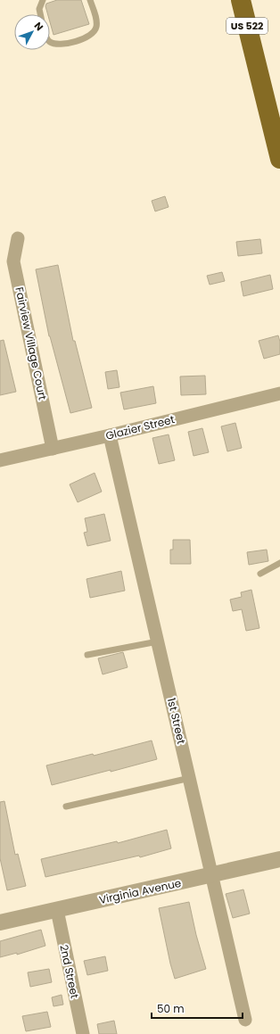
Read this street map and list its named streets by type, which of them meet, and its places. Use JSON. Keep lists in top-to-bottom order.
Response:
{
  "streets": {
    "main road": ["US 522"],
    "street": [
      "Fairview Village Court",
      "Glazier Street",
      "1st Street",
      "Virginia Avenue",
      "2nd Street"
    ]
  },
  "crossings": [
    ["Fairview Village Court", "Glazier Street"],
    ["Glazier Street", "1st Street"],
    ["1st Street", "Virginia Avenue"],
    ["Virginia Avenue", "2nd Street"]
  ],
  "scale_bar": "50 m",
  "north": "top right"
}
